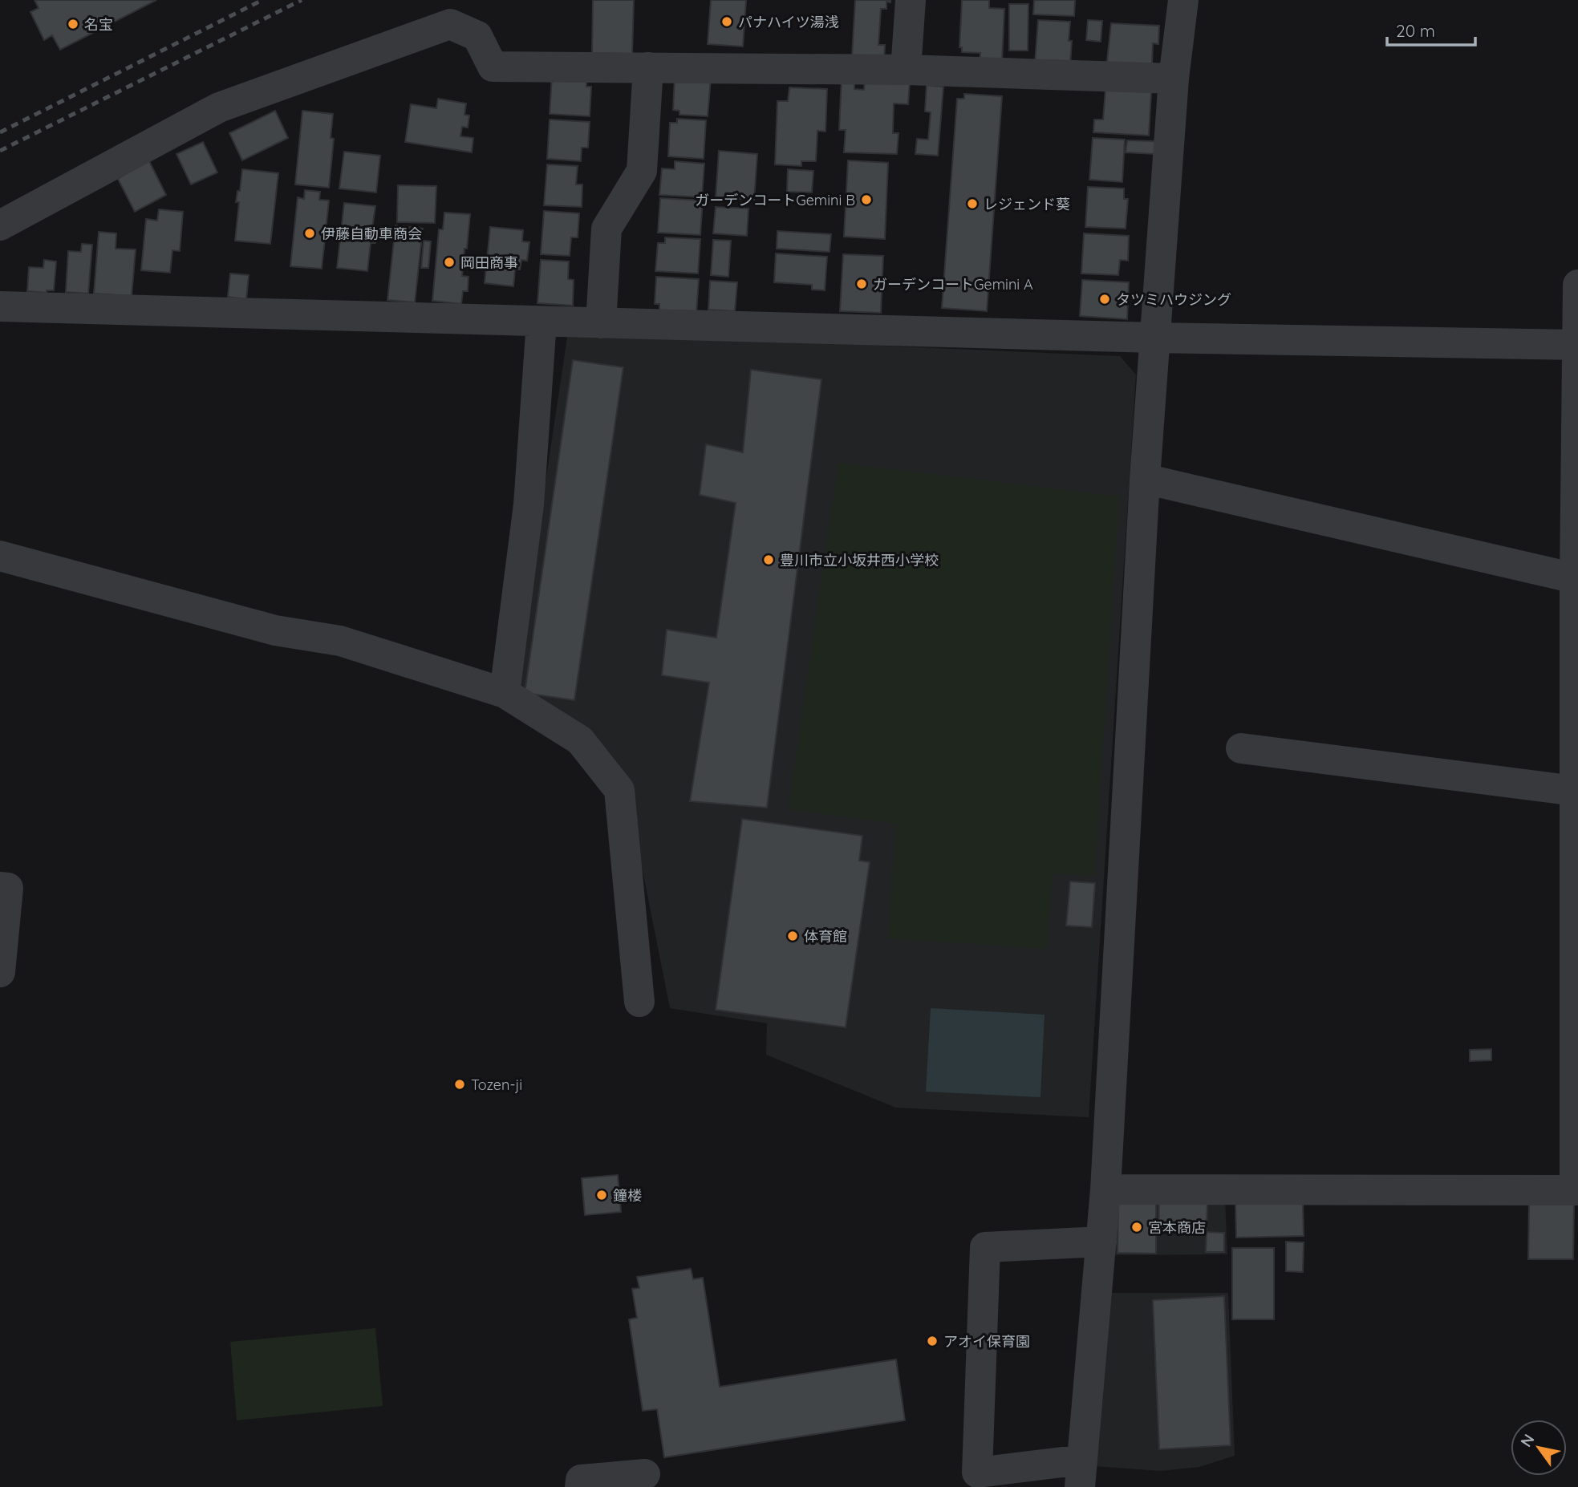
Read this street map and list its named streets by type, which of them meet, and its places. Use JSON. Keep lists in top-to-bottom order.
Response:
{
  "places": [
    "パナハイツ湯浅",
    "名宝",
    "ガーデンコートGemini B",
    "レジェンド葵",
    "伊藤自動車商会",
    "岡田商事",
    "ガーデンコートGemini A",
    "タツミハウジング",
    "豊川市立小坂井西小学校",
    "体育館",
    "Tozen-ji",
    "鐘楼",
    "宮本商店",
    "アオイ保育園"
  ],
  "scale_bar": "20 m",
  "north": "top left"
}
